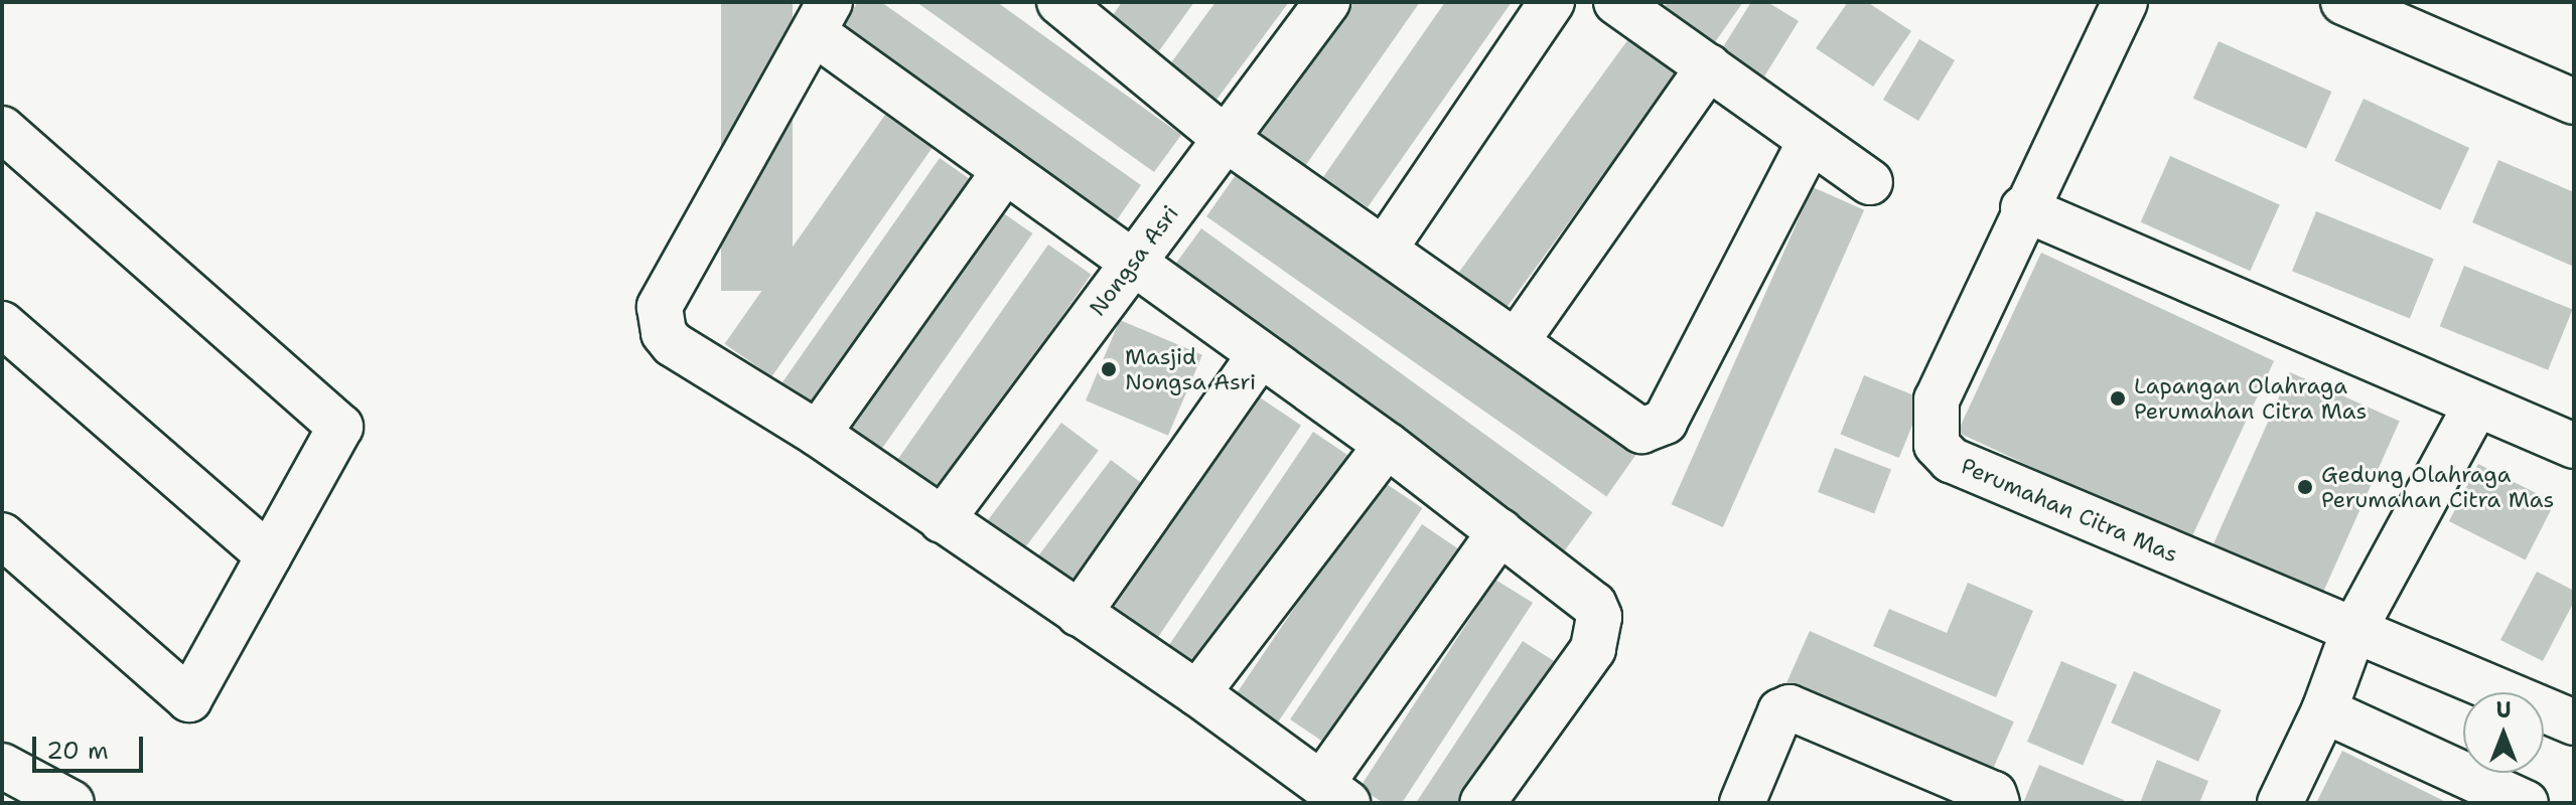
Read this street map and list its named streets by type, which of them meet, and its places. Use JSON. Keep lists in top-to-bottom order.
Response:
{
  "streets": {
    "street": ["Nongsa Asri", "Perumahan Citra Mas"]
  },
  "places": ["Masjid Nongsa Asri", "Lapangan Olahraga Perumahan Citra Mas", "Gedung Olahraga Perumahan Citra Mas"],
  "scale_bar": "20 m",
  "north": "top"
}
